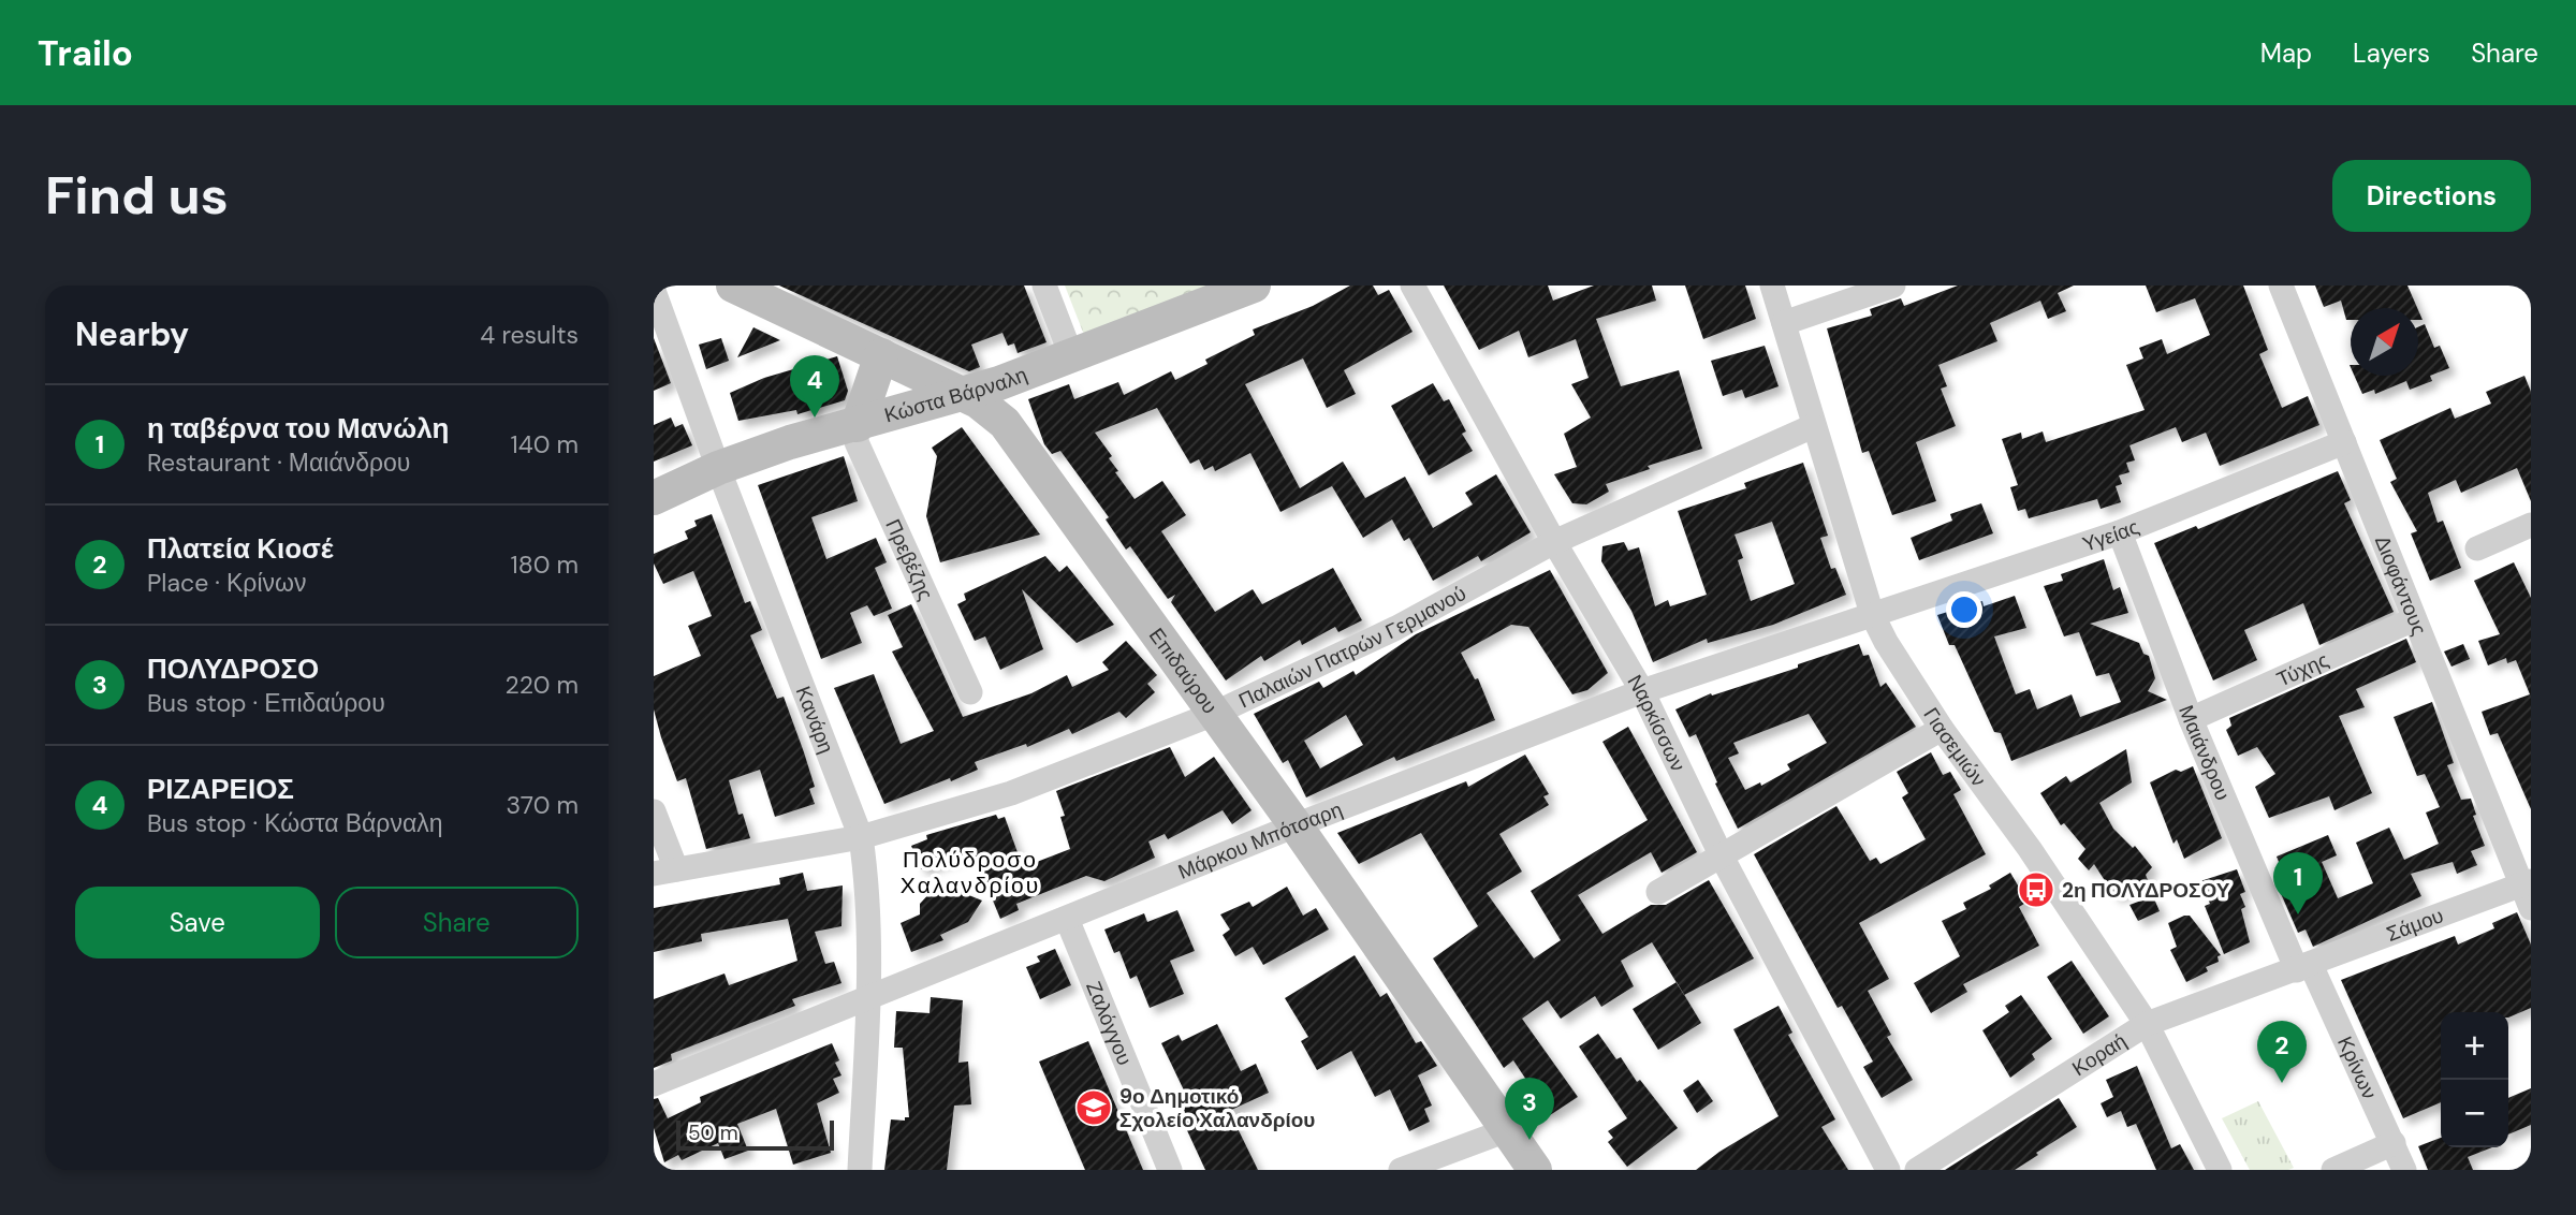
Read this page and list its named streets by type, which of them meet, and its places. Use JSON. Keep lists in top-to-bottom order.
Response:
{
  "streets": {
    "street": [
      "Κώστα Βάρναλη",
      "Υγείας",
      "Πρεβέζης",
      "Διοφάντους",
      "Παλαιών Πατρών Γερμανού",
      "Τύχης",
      "Επιδαύρου",
      "Κανάρη",
      "Ναρκίσσων",
      "Γιασεμιών",
      "Μαιάνδρου",
      "Μάρκου Μπότσαρη",
      "Σάμου",
      "Ζαλόγγου",
      "Κοραή",
      "Κρίνων"
    ]
  },
  "crossings": [
    ["Κώστα Βάρναλη", "Πρεβέζης"],
    ["Κώστα Βάρναλη", "Επιδαύρου"],
    ["Κώστα Βάρναλη", "Κανάρη"],
    ["Υγείας", "Διοφάντους"],
    ["Υγείας", "Γιασεμιών"],
    ["Υγείας", "Μαιάνδρου"],
    ["Υγείας", "Μάρκου Μπότσαρη"],
    ["Διοφάντους", "Τύχης"],
    ["Διοφάντους", "Σάμου"],
    ["Παλαιών Πατρών Γερμανού", "Επιδαύρου"],
    ["Παλαιών Πατρών Γερμανού", "Κανάρη"],
    ["Παλαιών Πατρών Γερμανού", "Ναρκίσσων"],
    ["Παλαιών Πατρών Γερμανού", "Γιασεμιών"],
    ["Τύχης", "Μαιάνδρου"],
    ["Επιδαύρου", "Μάρκου Μπότσαρη"],
    ["Κανάρη", "Μάρκου Μπότσαρη"],
    ["Ναρκίσσων", "Μάρκου Μπότσαρη"],
    ["Γιασεμιών", "Μάρκου Μπότσαρη"],
    ["Γιασεμιών", "Κοραή"],
    ["Μαιάνδρου", "Σάμου"],
    ["Μαιάνδρου", "Κοραή"],
    ["Μαιάνδρου", "Κρίνων"],
    ["Μάρκου Μπότσαρη", "Ζαλόγγου"],
    ["Σάμου", "Κοραή"],
    ["Σάμου", "Κρίνων"],
    ["Κοραή", "Κρίνων"]
  ],
  "districts": ["Πολύδροσο Χαλανδρίου"],
  "places": {
    "bus stop": ["2η ΠΟΛΥΔΡΟΣΟΥ"],
    "school or university": ["9ο Δημοτικό Σχολείο Χαλανδρίου"]
  },
  "scale_bar": "50 m",
  "north": "top right",
  "page": {
    "header": "Trailo",
    "nav": ["Map", "Layers", "Share"],
    "buttons": [
      "Directions",
      ["Save", "Share"]
    ],
    "title": "Find us",
    "heading": ["Nearby", "4 results"],
    "pins": [
      "4",
      "1",
      "2",
      "3"
    ],
    "list": [
      {
        "mark": "1",
        "name": "η ταβέρνα του Μανώλη",
        "note": "Restaurant · Μαιάνδρου",
        "value": "140 m"
      },
      {
        "mark": "2",
        "name": "Πλατεία Κιοσέ",
        "note": "Place · Κρίνων",
        "value": "180 m"
      },
      {
        "mark": "3",
        "name": "ΠΟΛΥΔΡΟΣΟ",
        "note": "Bus stop · Επιδαύρου",
        "value": "220 m"
      },
      {
        "mark": "4",
        "name": "ΡΙΖΑΡΕΙΟΣ",
        "note": "Bus stop · Κώστα Βάρναλη",
        "value": "370 m"
      }
    ],
    "map_buttons": ["+", "−"],
    "scale": "50 m"
  }
}
